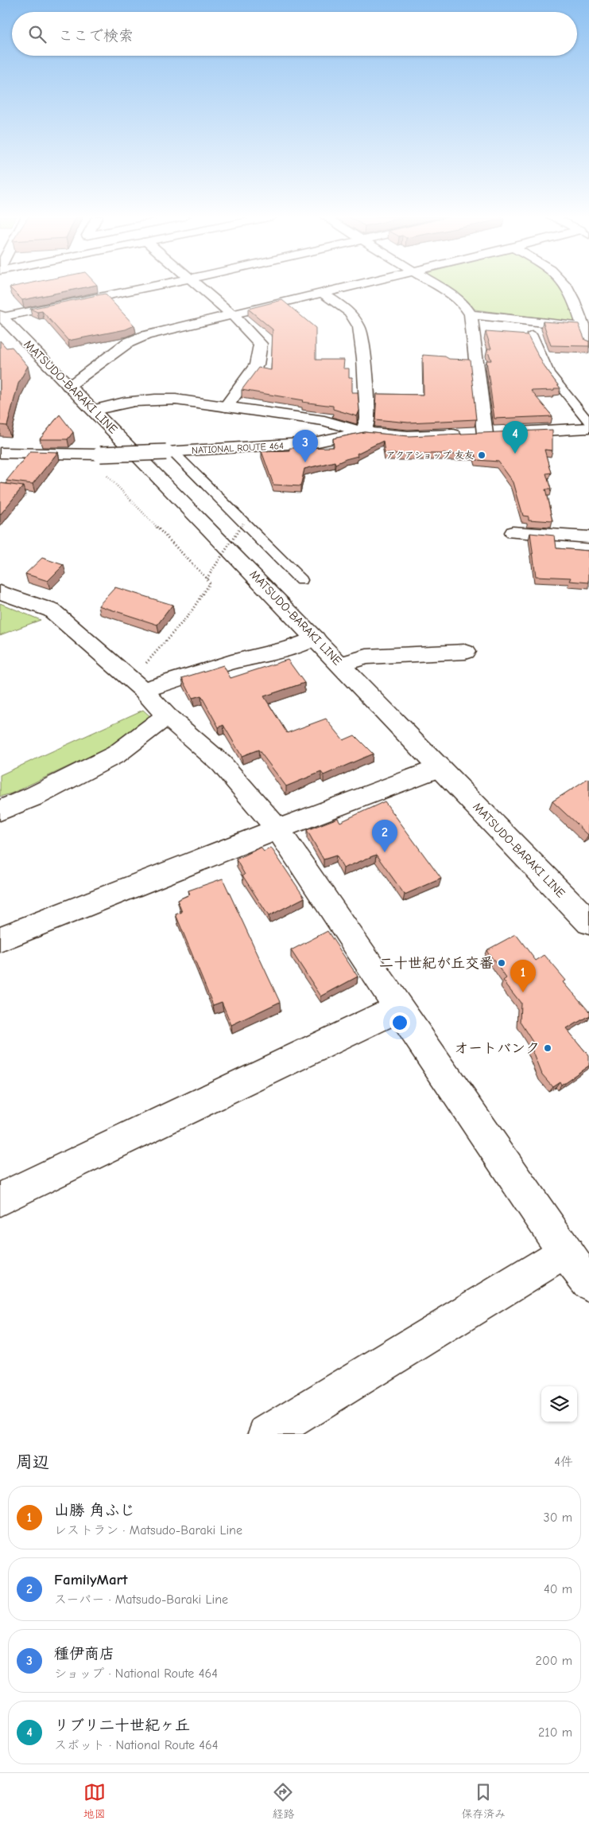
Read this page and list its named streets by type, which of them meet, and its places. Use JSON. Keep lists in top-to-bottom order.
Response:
{
  "streets": {
    "main road": ["MATSUDO-BARAKI LINE", "NATIONAL ROUTE 464"]
  },
  "places": ["アクアショップ 友友", "二十世紀が丘交番", "オートバンク"],
  "page": {
    "search": "ここで検索",
    "pins": [
      "4",
      "3",
      "2",
      "1"
    ],
    "heading": ["周辺", "4件"],
    "list": [
      {
        "mark": "1",
        "name": "山勝 角ふじ",
        "note": "レストラン · Matsudo-Baraki Line",
        "value": "30 m"
      },
      {
        "mark": "2",
        "name": "FamilyMart",
        "note": "スーパー · Matsudo-Baraki Line",
        "value": "40 m"
      },
      {
        "mark": "3",
        "name": "種伊商店",
        "note": "ショップ · National Route 464",
        "value": "200 m"
      },
      {
        "mark": "4",
        "name": "リブリ二十世紀ヶ丘",
        "note": "スポット · National Route 464",
        "value": "210 m"
      }
    ],
    "nav": ["地図", "経路", "保存済み"]
  }
}
